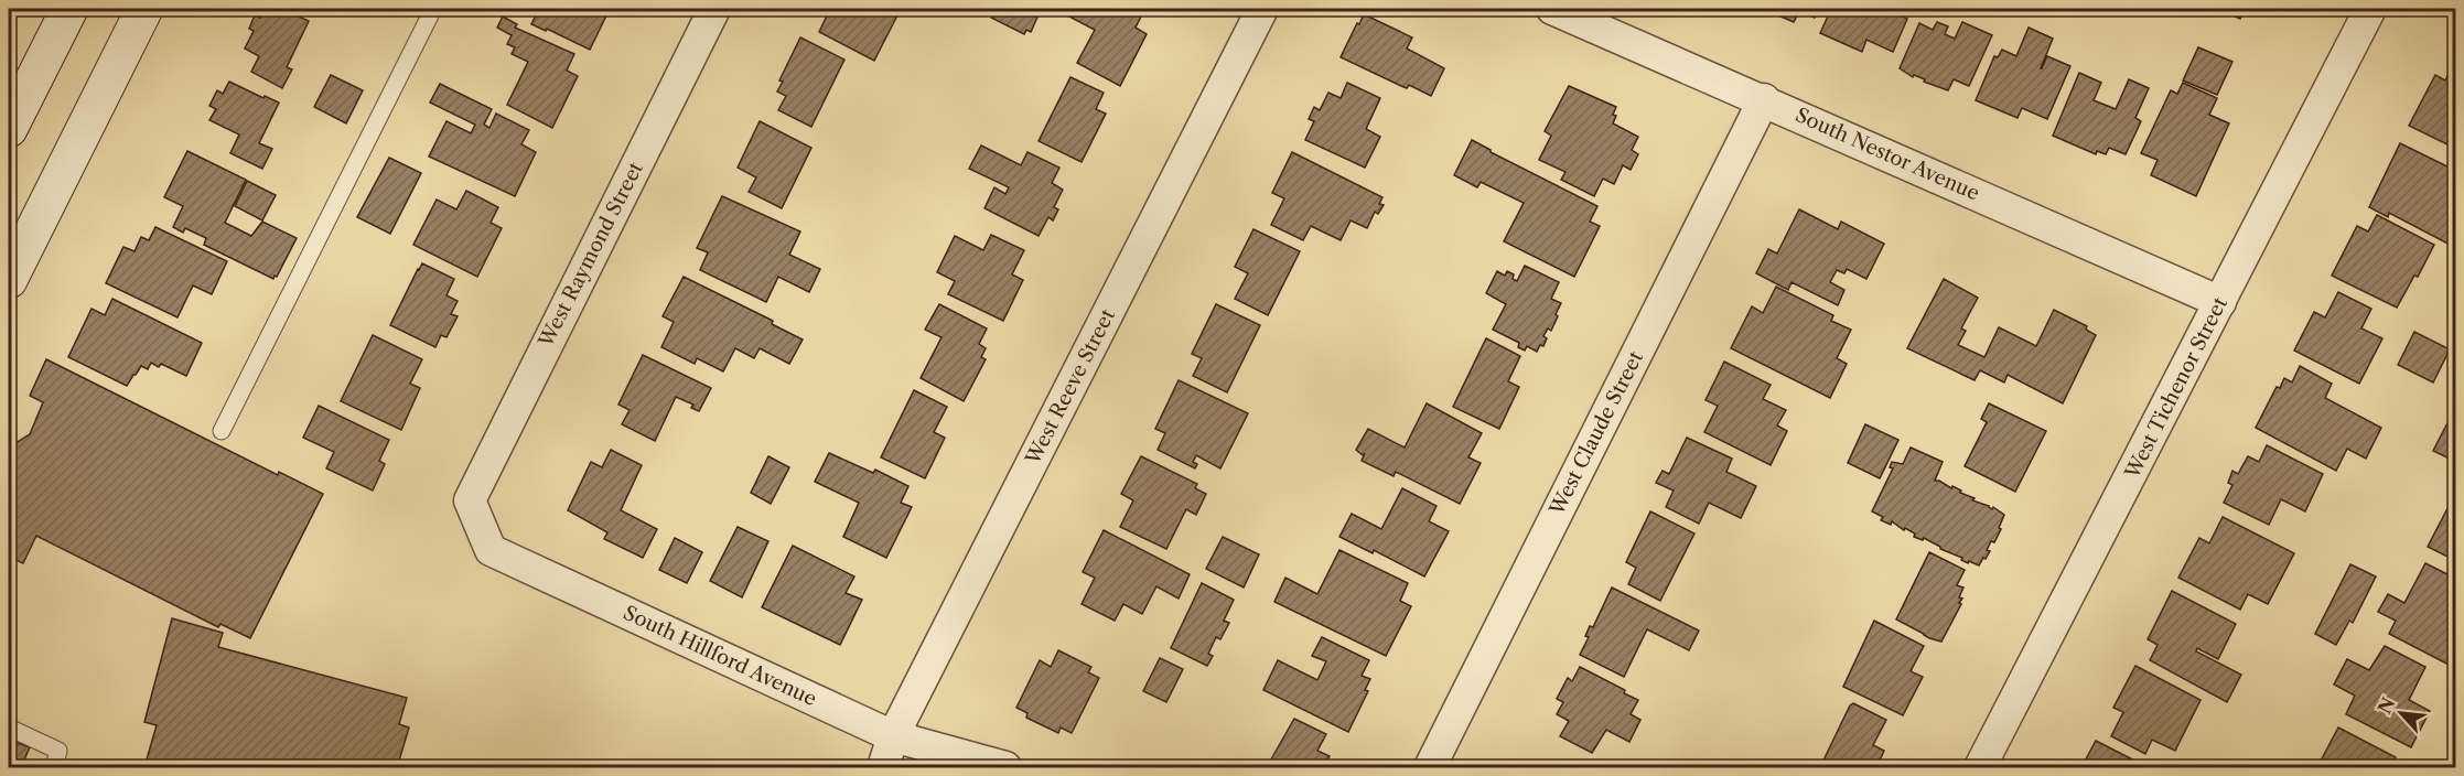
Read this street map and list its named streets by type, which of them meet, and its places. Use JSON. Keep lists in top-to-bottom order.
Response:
{
  "streets": {
    "street": [
      "South Nestor Avenue",
      "West Raymond Street",
      "West Reeve Street",
      "West Tichenor Street",
      "West Claude Street",
      "South Hillford Avenue"
    ]
  },
  "crossings": [
    ["South Nestor Avenue", "West Tichenor Street"],
    ["South Nestor Avenue", "West Claude Street"],
    ["West Raymond Street", "South Hillford Avenue"],
    ["West Reeve Street", "South Hillford Avenue"]
  ],
  "north": "top left"
}
